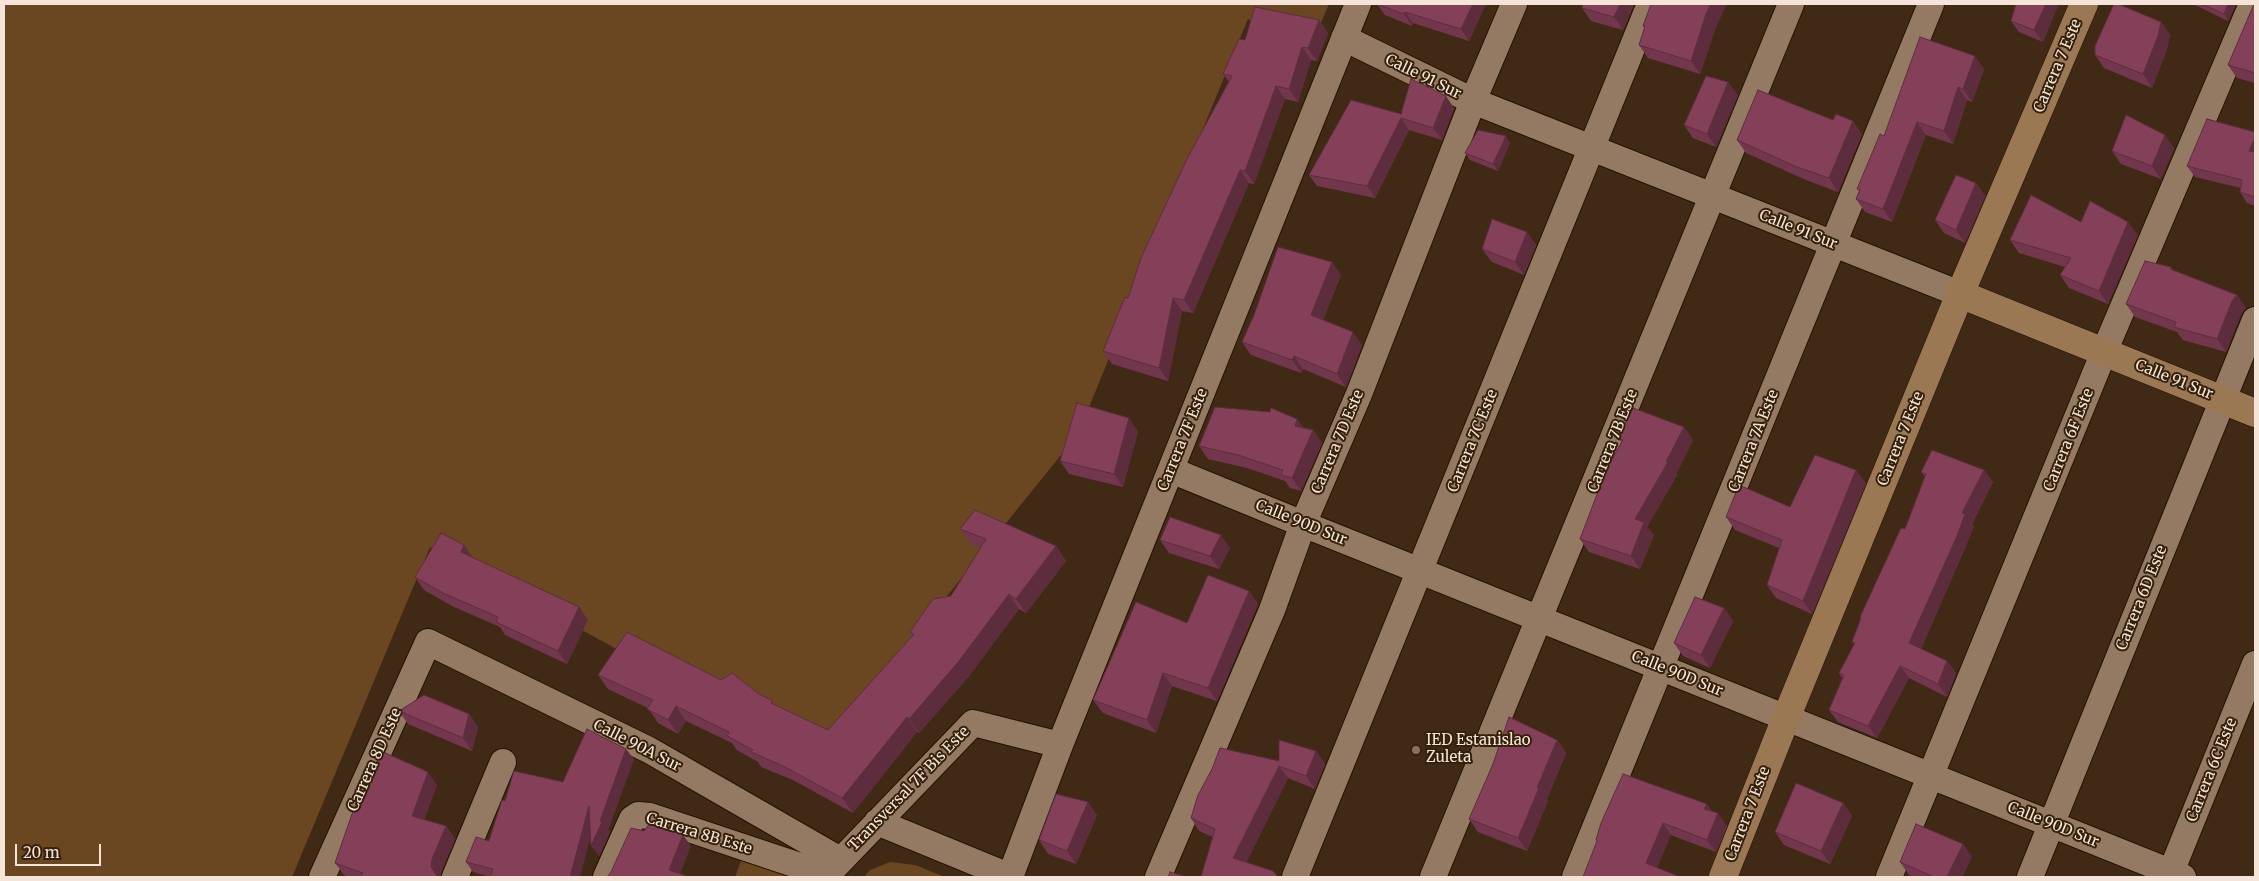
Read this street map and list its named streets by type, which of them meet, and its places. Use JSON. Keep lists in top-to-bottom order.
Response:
{
  "streets": {
    "street": [
      "Carrera 7 Este",
      "Calle 91 Sur",
      "Carrera 7F Este",
      "Carrera 6F Este",
      "Carrera 7C Este",
      "Carrera 7B Este",
      "Carrera 7A Este",
      "Carrera 7D Este",
      "Calle 90D Sur",
      "Carrera 6D Este",
      "Calle 90A Sur",
      "Carrera 8D Este",
      "Carrera 6C Este",
      "Transversal 7F Bis Este",
      "Carrera 8B Este"
    ]
  },
  "crossings": [
    ["Carrera 7 Este", "Calle 91 Sur"],
    ["Carrera 7 Este", "Calle 90D Sur"],
    ["Calle 91 Sur", "Carrera 7F Este"],
    ["Calle 91 Sur", "Carrera 6F Este"],
    ["Calle 91 Sur", "Carrera 7C Este"],
    ["Calle 91 Sur", "Carrera 7B Este"],
    ["Calle 91 Sur", "Carrera 7A Este"],
    ["Calle 91 Sur", "Carrera 7D Este"],
    ["Calle 91 Sur", "Carrera 6D Este"],
    ["Carrera 7F Este", "Calle 90D Sur"],
    ["Carrera 7F Este", "Transversal 7F Bis Este"],
    ["Carrera 6F Este", "Calle 90D Sur"],
    ["Carrera 7C Este", "Calle 90D Sur"],
    ["Carrera 7B Este", "Calle 90D Sur"],
    ["Carrera 7A Este", "Calle 90D Sur"],
    ["Carrera 7D Este", "Calle 90D Sur"],
    ["Calle 90D Sur", "Carrera 6D Este"],
    ["Calle 90D Sur", "Carrera 6C Este"],
    ["Calle 90A Sur", "Carrera 8D Este"],
    ["Calle 90A Sur", "Transversal 7F Bis Este"],
    ["Calle 90A Sur", "Carrera 8B Este"],
    ["Transversal 7F Bis Este", "Carrera 8B Este"]
  ],
  "places": ["IED Estanislao Zuleta"],
  "scale_bar": "20 m"
}
